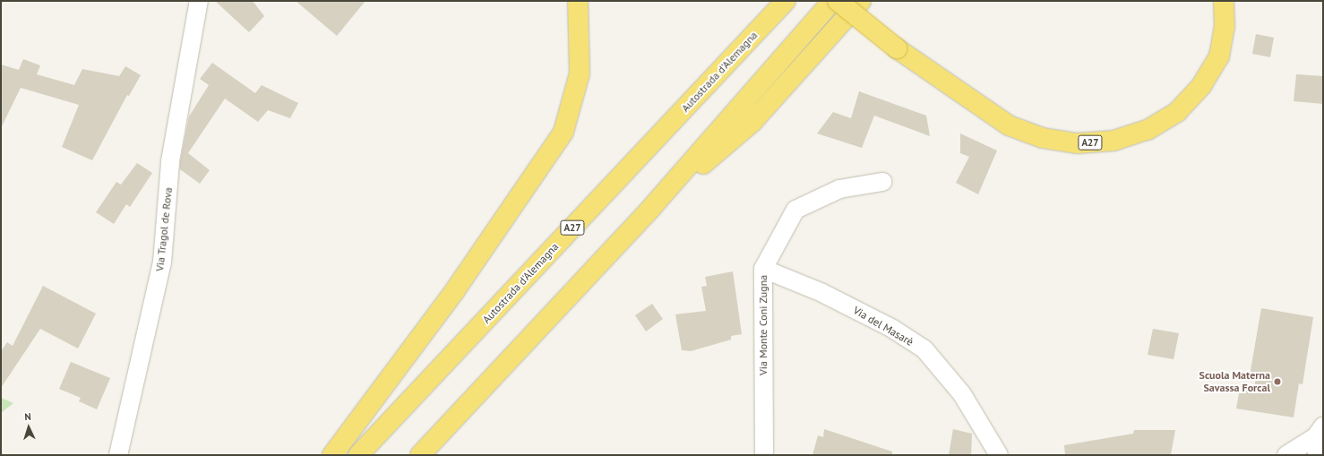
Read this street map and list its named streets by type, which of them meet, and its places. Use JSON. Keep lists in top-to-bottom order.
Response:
{
  "streets": {
    "highway": ["Autostrada d'Alemagna", "A27"],
    "street": ["Via Tragol de Rova", "Via Monte Coni Zugna", "Via del Masarè"]
  },
  "crossings": [
    ["Via Monte Coni Zugna", "Via del Masarè"]
  ],
  "places": ["Scuola Materna Savassa Forcal"],
  "north": "top"
}
